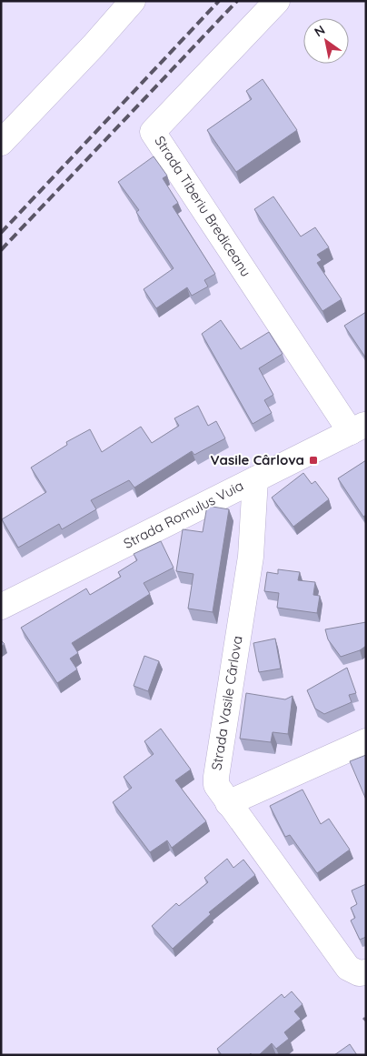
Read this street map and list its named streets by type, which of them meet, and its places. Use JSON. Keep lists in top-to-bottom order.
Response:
{
  "streets": {
    "street": ["Strada Tiberiu Brediceanu", "Strada Romulus Vuia", "Strada Vasile Cârlova"]
  },
  "crossings": [
    ["Strada Tiberiu Brediceanu", "Strada Romulus Vuia"],
    ["Strada Romulus Vuia", "Strada Vasile Cârlova"]
  ],
  "places": {
    "transit": ["Vasile Cârlova"]
  },
  "north": "top left"
}
